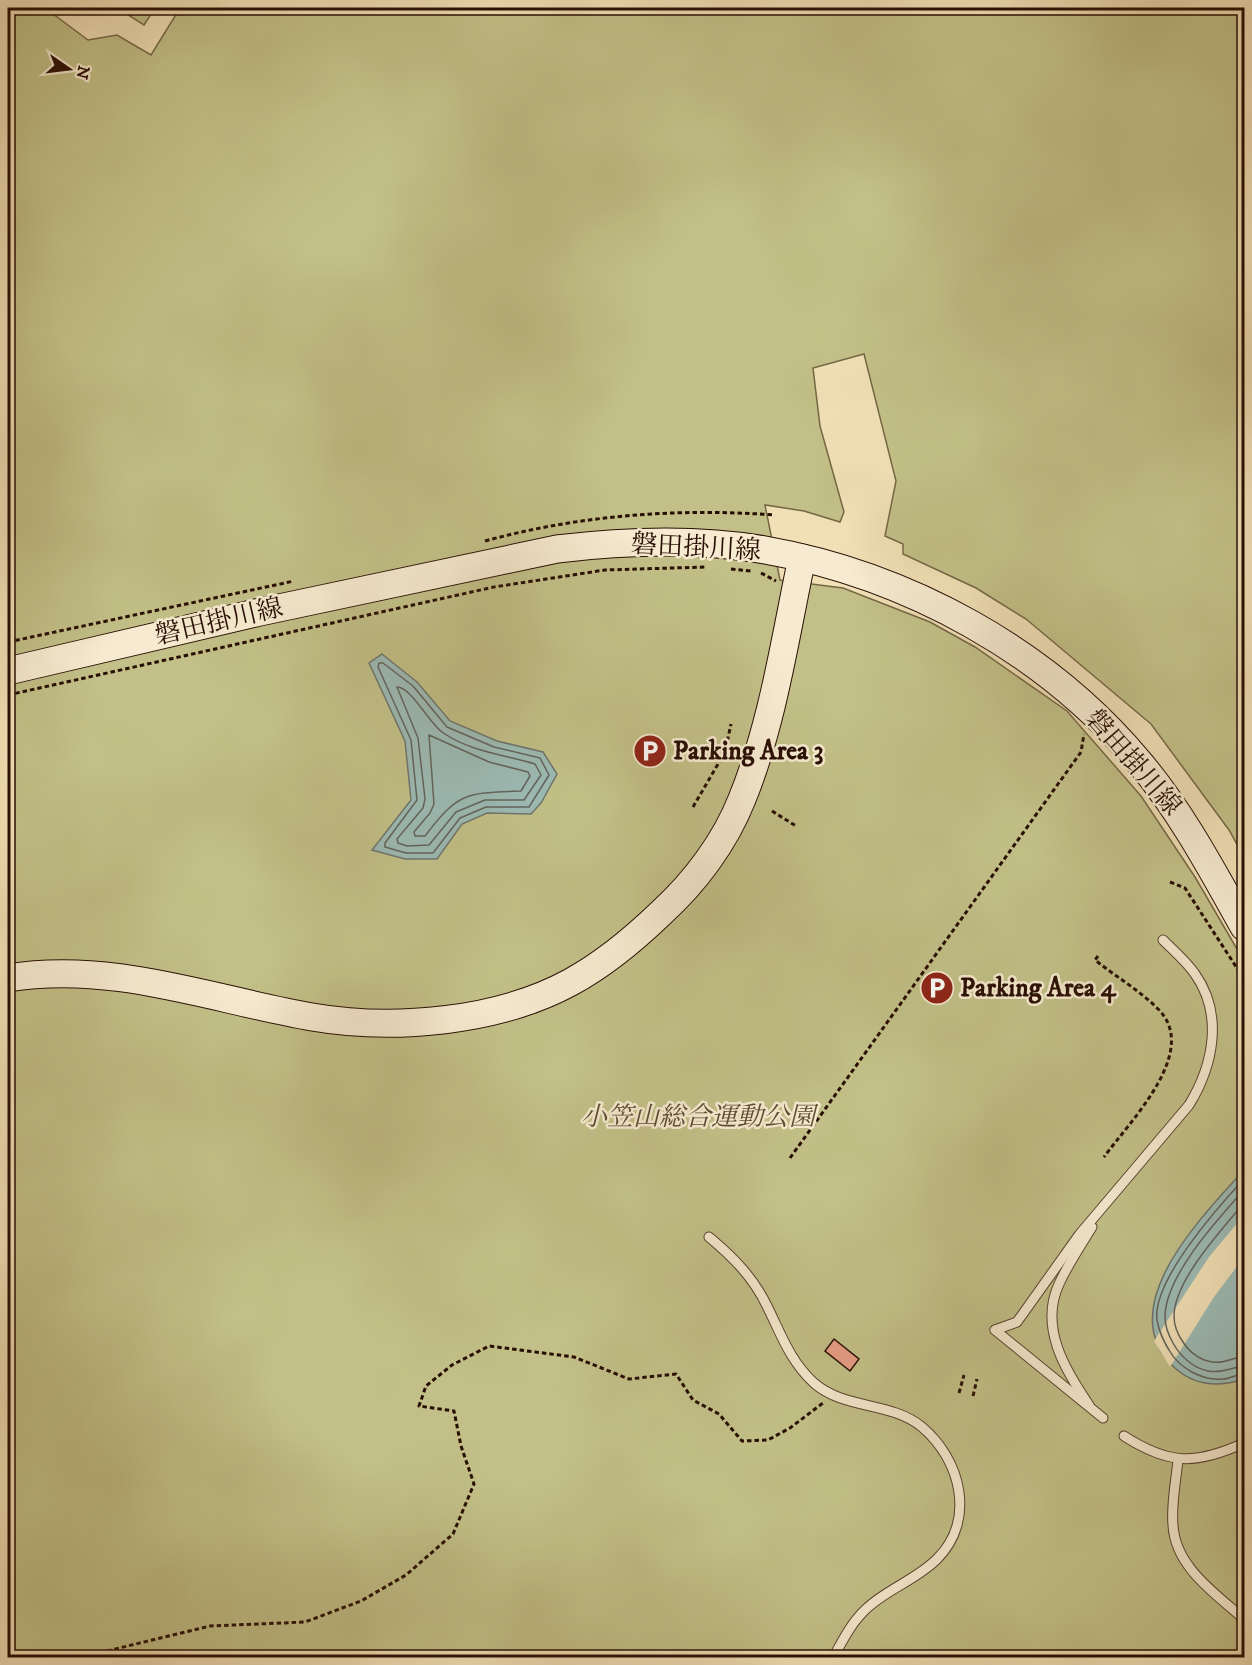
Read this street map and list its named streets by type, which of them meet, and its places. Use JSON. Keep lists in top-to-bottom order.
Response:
{
  "streets": {
    "main road": ["磐田掛川線"]
  },
  "parks": ["小笠山総合運動公園"],
  "places": {
    "parking": ["Parking Area 3", "Parking Area 4"]
  },
  "north": "right"
}
